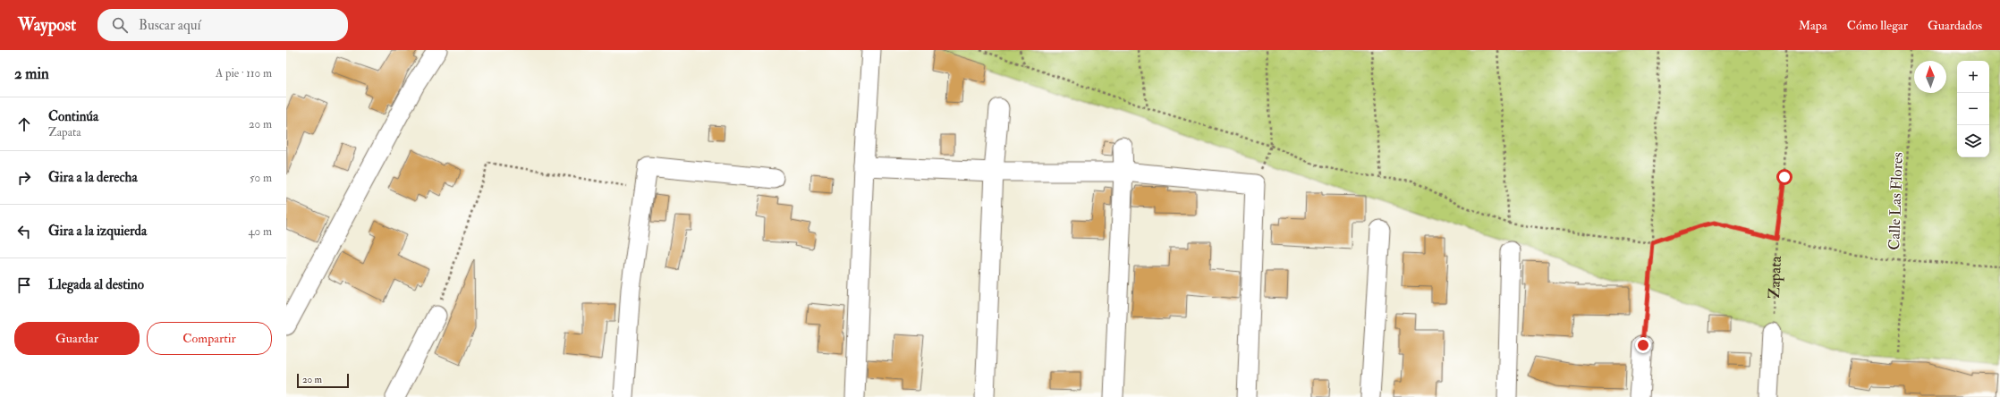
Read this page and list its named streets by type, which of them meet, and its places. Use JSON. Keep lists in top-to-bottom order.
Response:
{
  "streets": {
    "path": ["Calle Las Flores", "Zapata"]
  },
  "scale_bar": "20 m",
  "north": "top",
  "page": {
    "header": "Waypost",
    "search": "Buscar aquí",
    "nav": ["Mapa", "Cómo llegar", "Guardados"],
    "heading": ["2 min", "A pie · 110 m"],
    "map_buttons": ["+", "−"],
    "list": [
      ["Continúa", "Zapata", "20 m"],
      ["Gira a la derecha", "50 m"],
      ["Gira a la izquierda", "40 m"],
      "Llegada al destino"
    ],
    "buttons": ["Guardar", "Compartir"],
    "scale": "20 m"
  }
}
